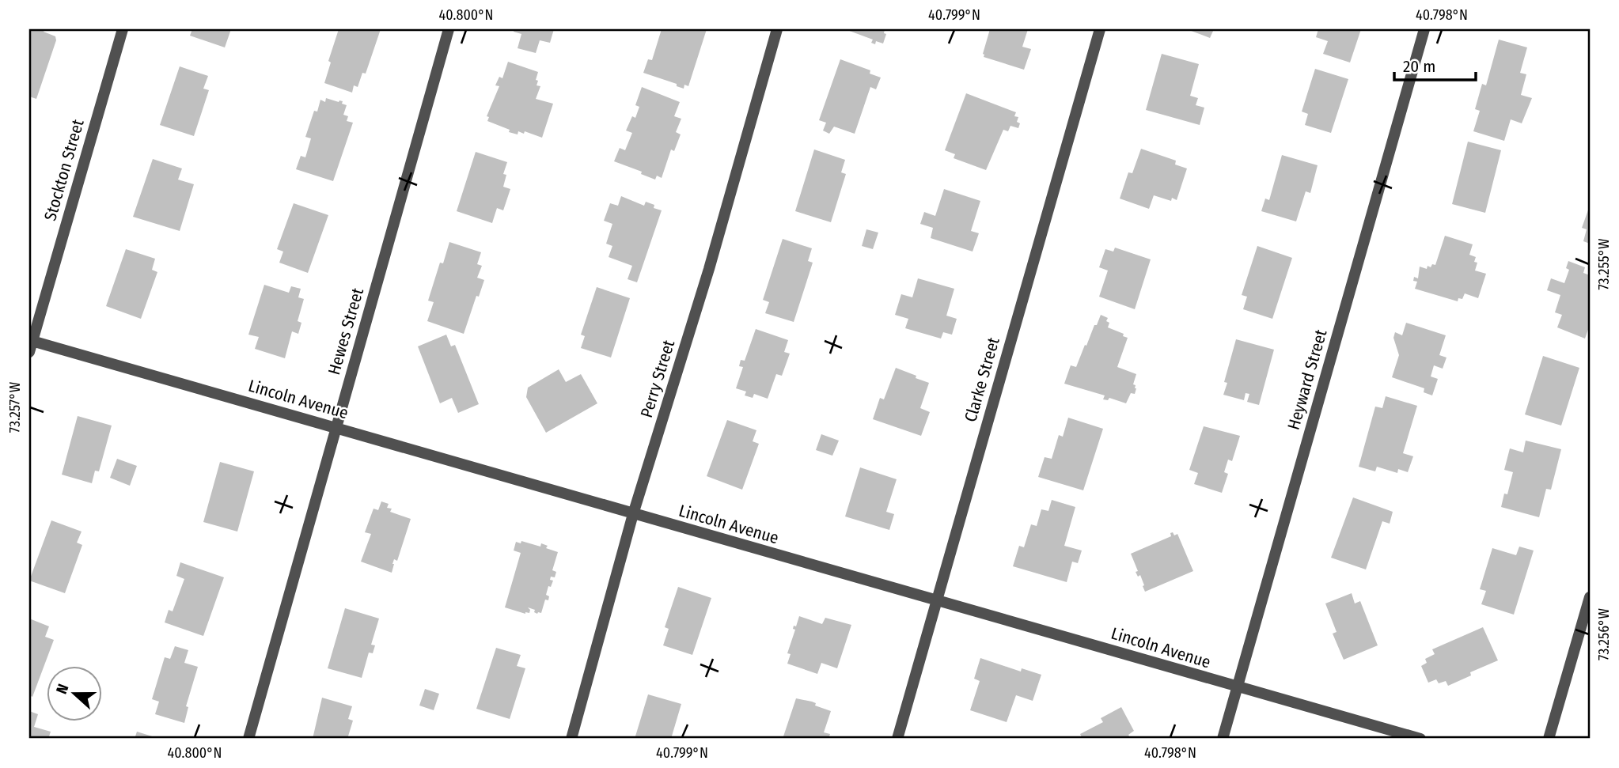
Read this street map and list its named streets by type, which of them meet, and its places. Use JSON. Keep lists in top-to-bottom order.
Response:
{
  "streets": {
    "street": [
      "Stockton Street",
      "Hewes Street",
      "Perry Street",
      "Clarke Street",
      "Heyward Street",
      "Lincoln Avenue"
    ]
  },
  "crossings": [
    ["Stockton Street", "Lincoln Avenue"],
    ["Hewes Street", "Lincoln Avenue"],
    ["Perry Street", "Lincoln Avenue"],
    ["Clarke Street", "Lincoln Avenue"],
    ["Heyward Street", "Lincoln Avenue"]
  ],
  "scale_bar": "20 m",
  "north": "left",
  "coordinates": [
    "40.800°N",
    "40.799°N",
    "40.798°N",
    "73.255°W",
    "73.257°W",
    "73.256°W"
  ]
}
